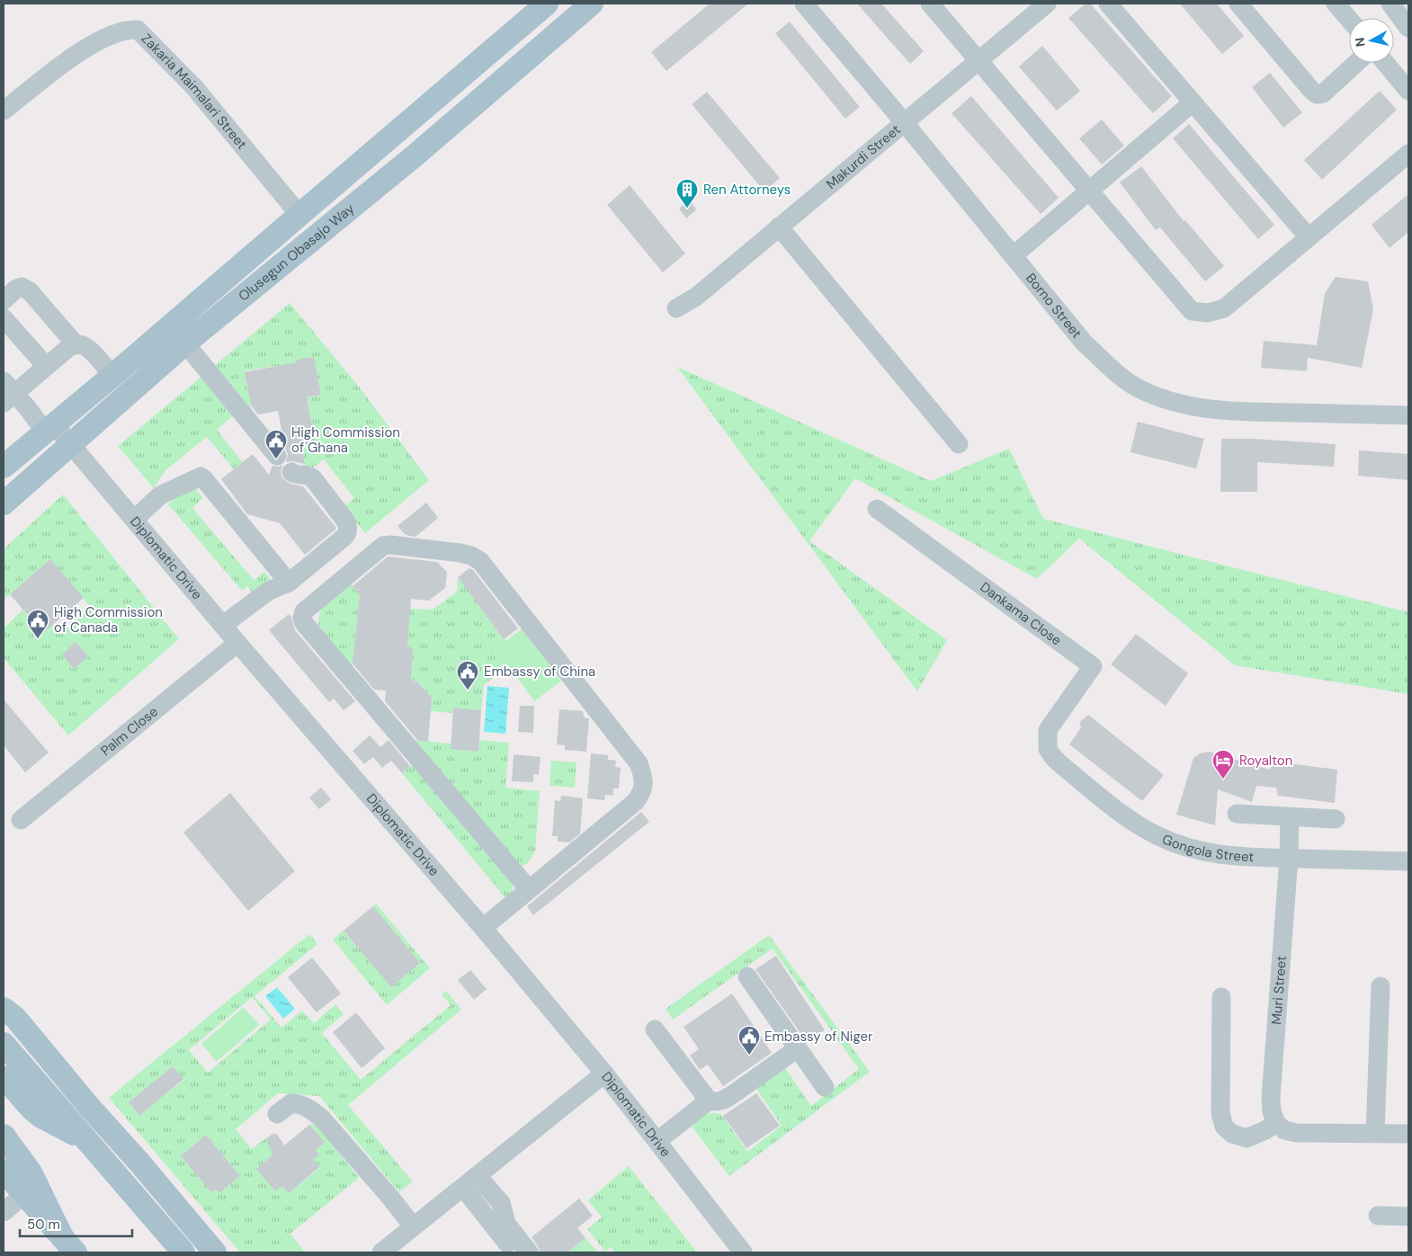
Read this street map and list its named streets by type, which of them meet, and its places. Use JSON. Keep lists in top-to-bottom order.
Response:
{
  "streets": {
    "main road": ["Olusegun Obasajo Way"],
    "street": [
      "Zakaria Maimalari Street",
      "Makurdi Street",
      "Borno Street",
      "Diplomatic Drive",
      "Dankama Close",
      "Palm Close",
      "Gongola Street",
      "Muri Street"
    ]
  },
  "crossings": [
    ["Zakaria Maimalari Street", "Olusegun Obasajo Way"],
    ["Makurdi Street", "Borno Street"],
    ["Olusegun Obasajo Way", "Diplomatic Drive"],
    ["Diplomatic Drive", "Palm Close"],
    ["Dankama Close", "Gongola Street"],
    ["Gongola Street", "Muri Street"]
  ],
  "places": {
    "building": ["Ren Attorneys"],
    "public building": [
      "High Commission of Ghana",
      "High Commission of Canada",
      "Embassy of China",
      "Embassy of Niger"
    ],
    "hotel": ["Royalton"]
  },
  "scale_bar": "50 m",
  "north": "left"
}
